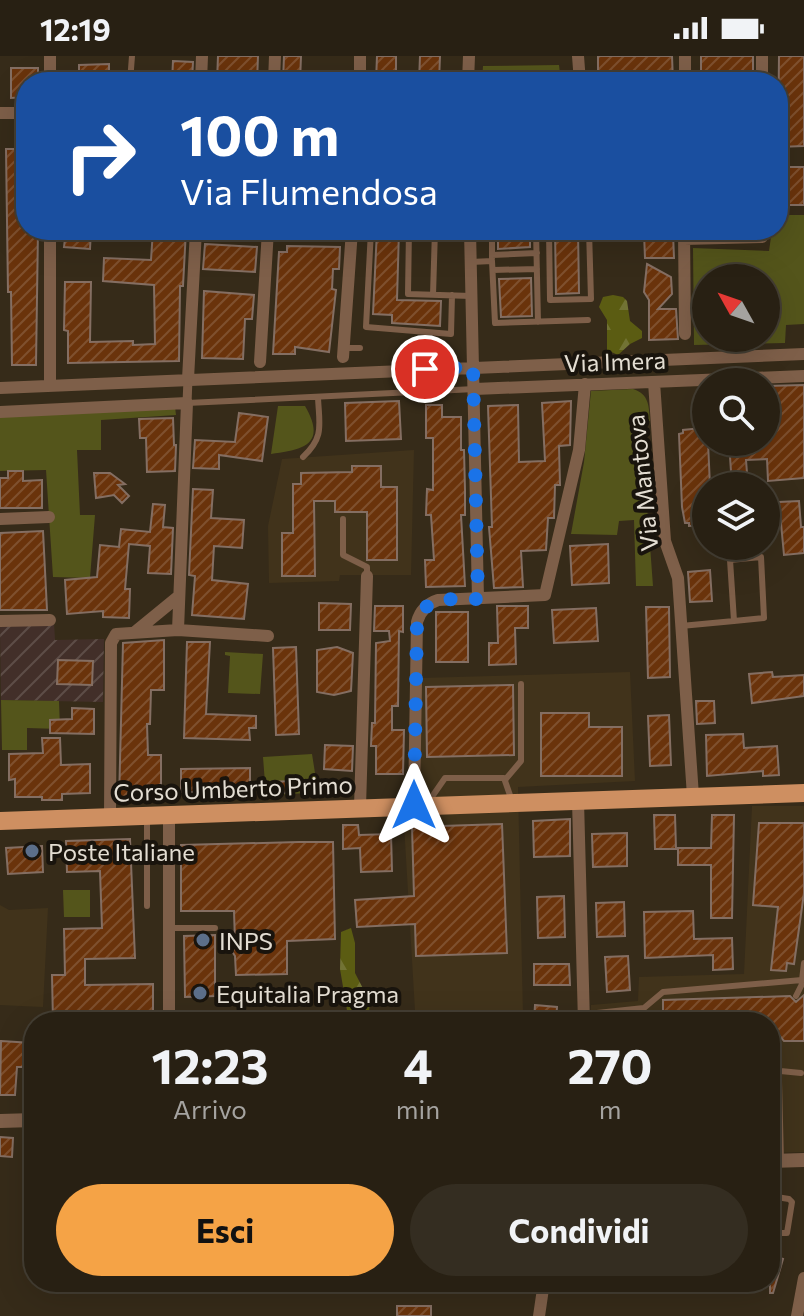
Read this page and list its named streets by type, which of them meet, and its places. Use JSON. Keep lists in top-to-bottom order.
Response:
{
  "streets": {
    "main road": ["Corso Umberto Primo"],
    "street": ["Via Imera", "Via Mantova"]
  },
  "crossings": [
    ["Via Imera", "Via Mantova"],
    ["Via Mantova", "Corso Umberto Primo"]
  ],
  "places": ["Poste Italiane", "INPS", "Equitalia Pragma"],
  "north": "top left",
  "page": {
    "status": "12:19",
    "turn": ["100 m", "Via Flumendosa"],
    "eta": [
      "12:23",
      "Arrivo",
      "4",
      "min",
      "270",
      "m"
    ],
    "buttons": ["Esci", "Condividi"]
  }
}
